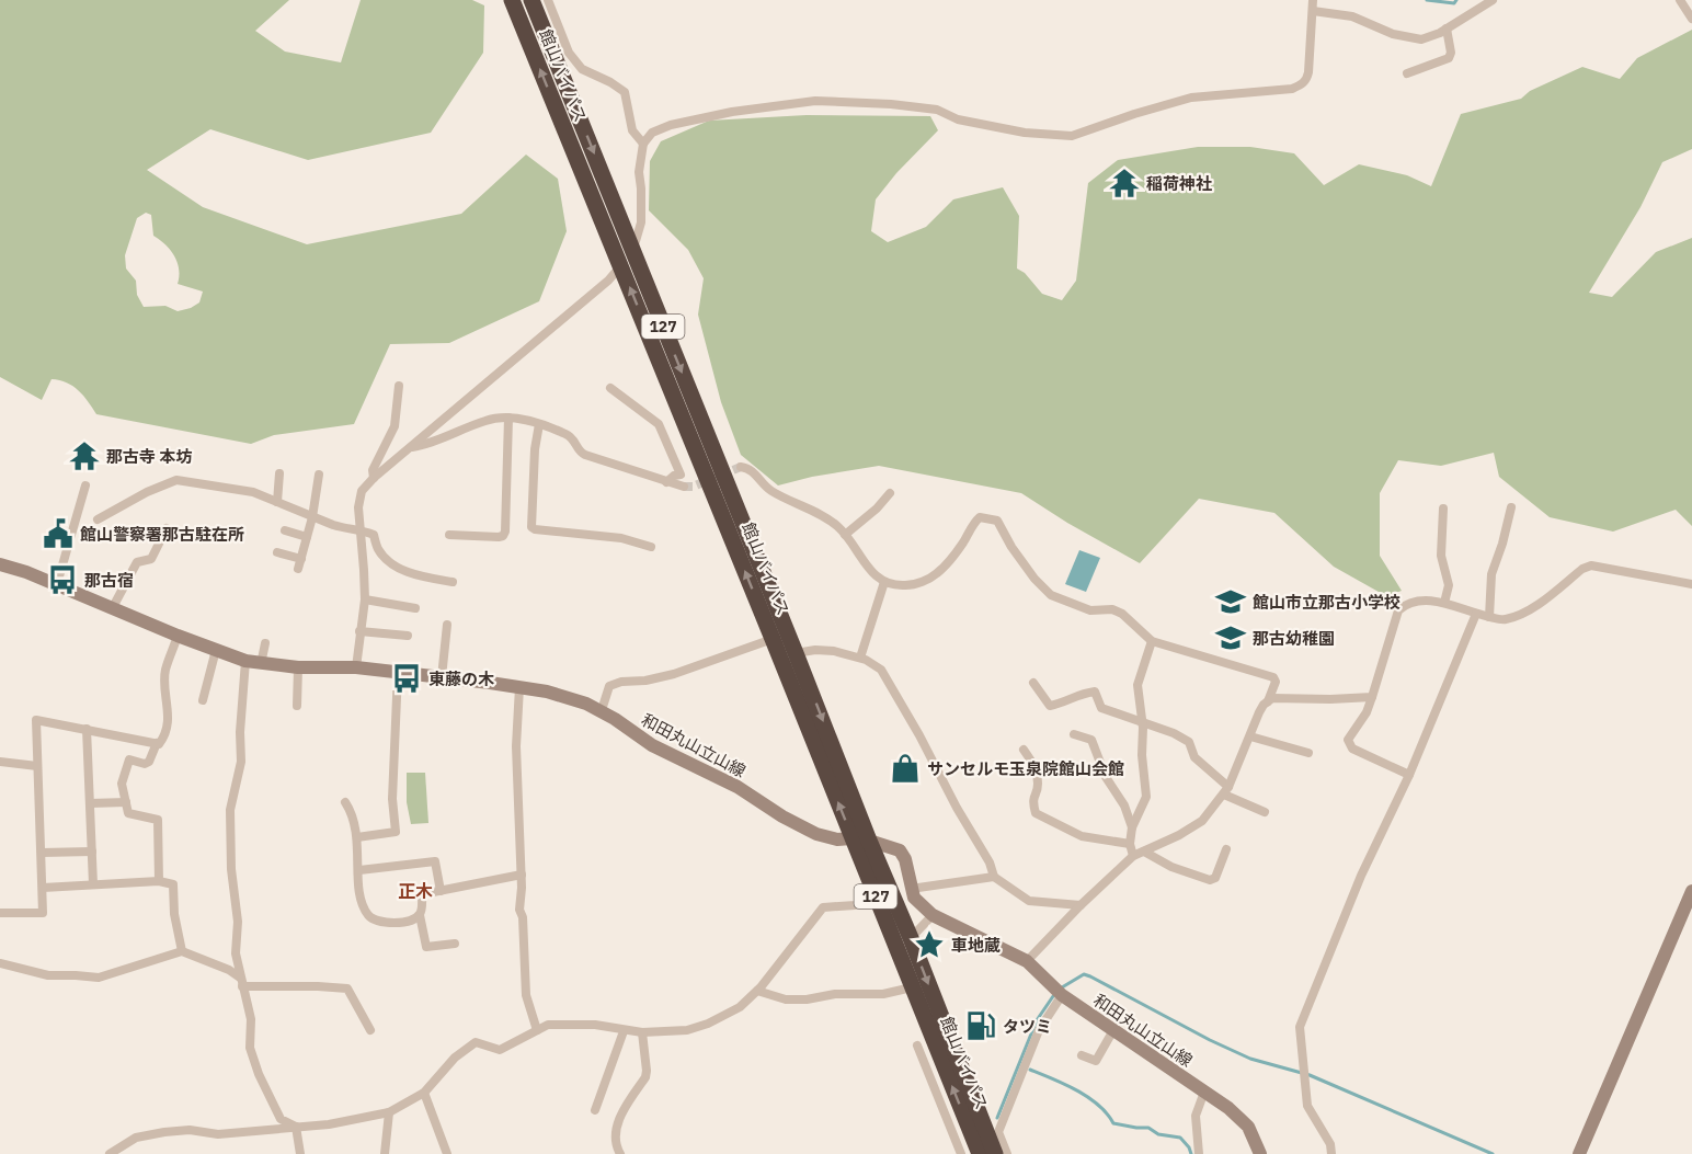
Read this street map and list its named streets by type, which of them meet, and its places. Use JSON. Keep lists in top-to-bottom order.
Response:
{
  "streets": {
    "highway": ["館山バイパス", "127"],
    "main road": ["和田丸山立山線"]
  },
  "crossings": [
    ["館山バイパス", "和田丸山立山線"]
  ],
  "districts": ["正木"],
  "places": {
    "temple": ["稲荷神社", "那古寺 本坊"],
    "public building": ["館山警察署那古駐在所"],
    "bus stop": ["那古宿", "東藤の木"],
    "school or university": ["館山市立那古小学校", "那古幼稚園"],
    "shop": ["サンセルモ玉泉院館山会館"],
    "place": ["車地蔵"],
    "fuel station": ["タツミ"]
  }
}
